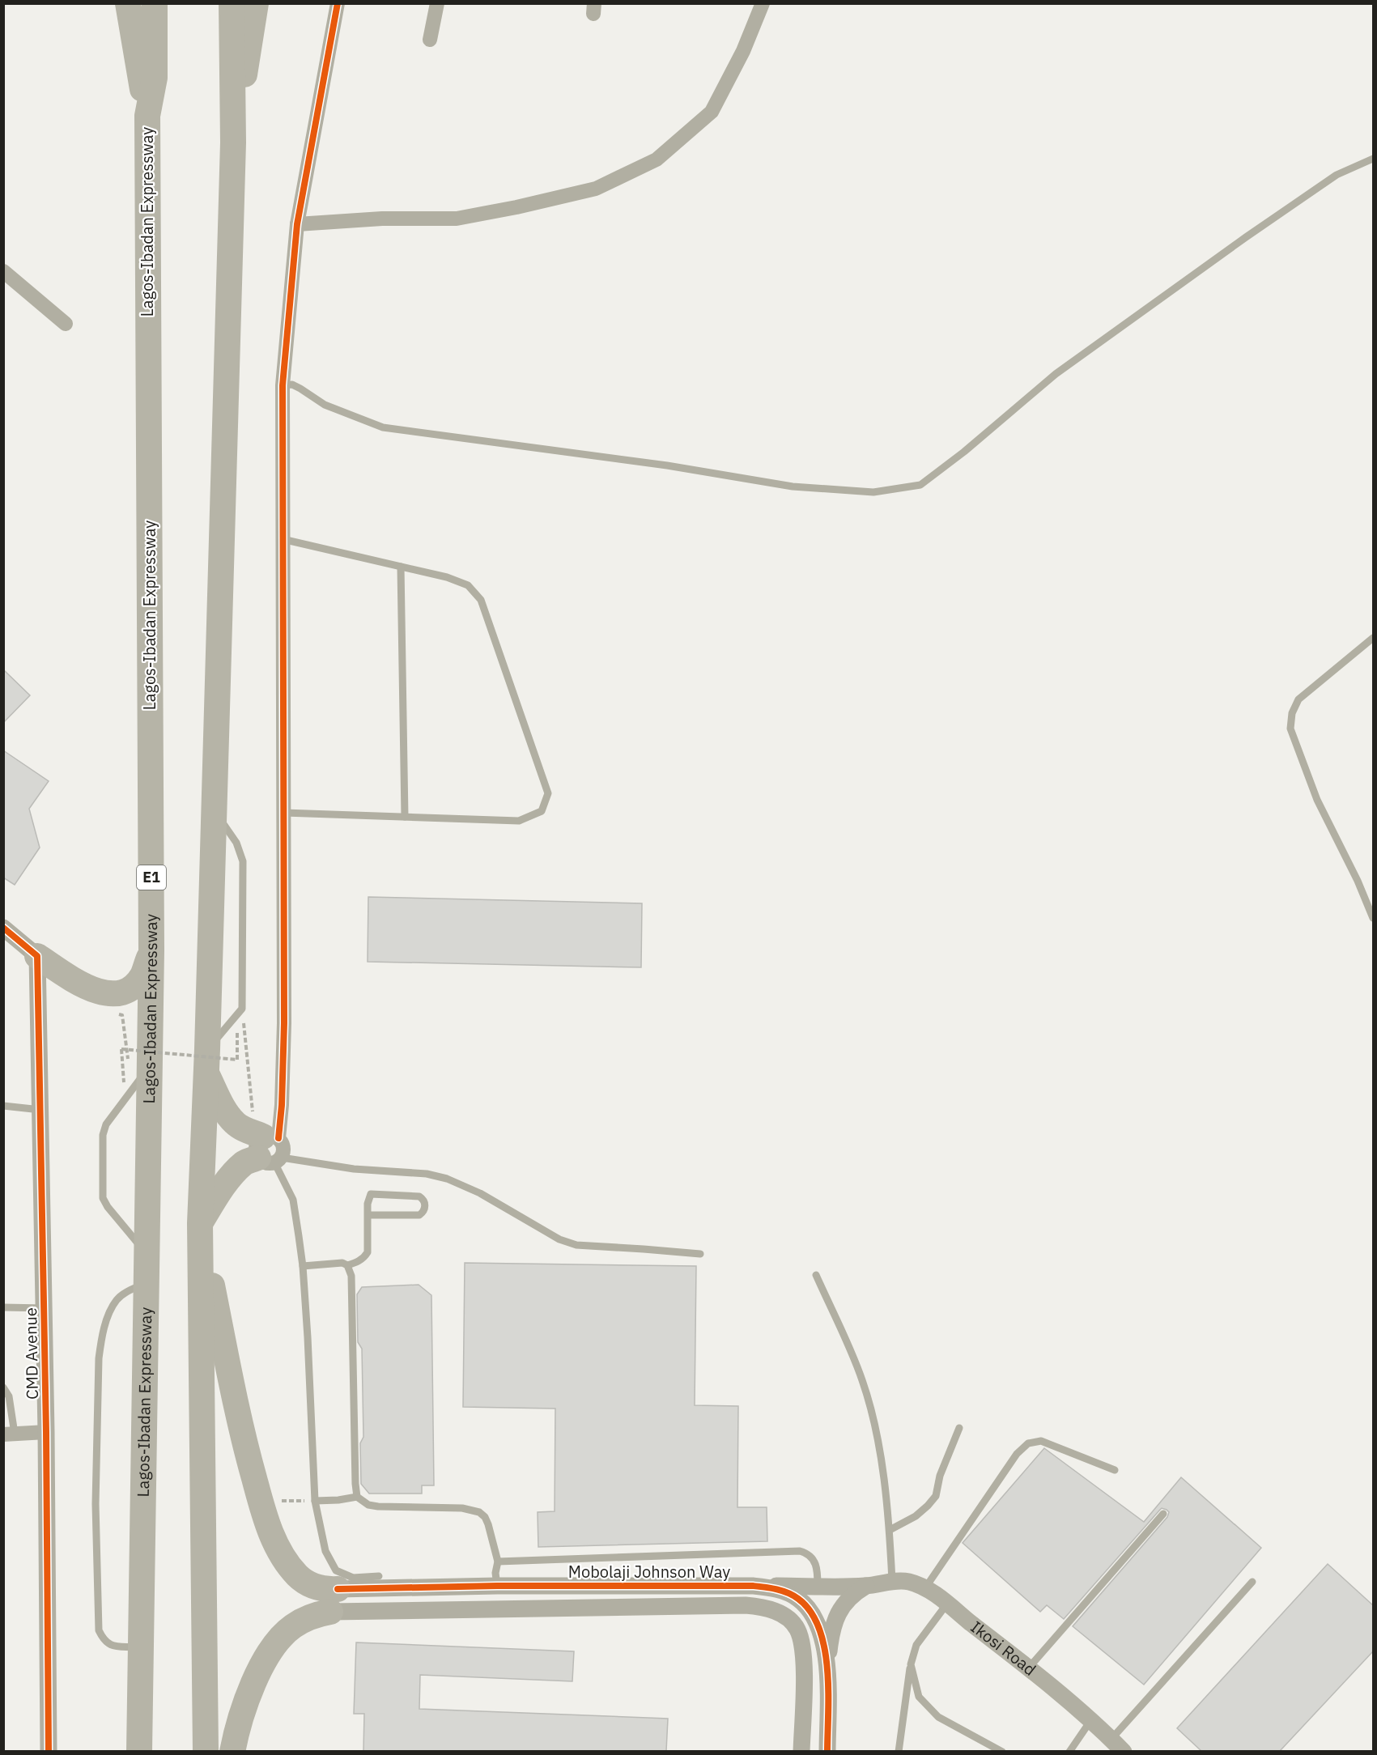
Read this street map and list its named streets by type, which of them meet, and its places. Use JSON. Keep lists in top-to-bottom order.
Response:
{
  "streets": {
    "highway": ["Lagos-Ibadan Expressway", "E1"],
    "street": ["CMD Avenue", "Mobolaji Johnson Way", "Ikosi Road"]
  },
  "crossings": [
    ["Mobolaji Johnson Way", "Ikosi Road"]
  ]
}
